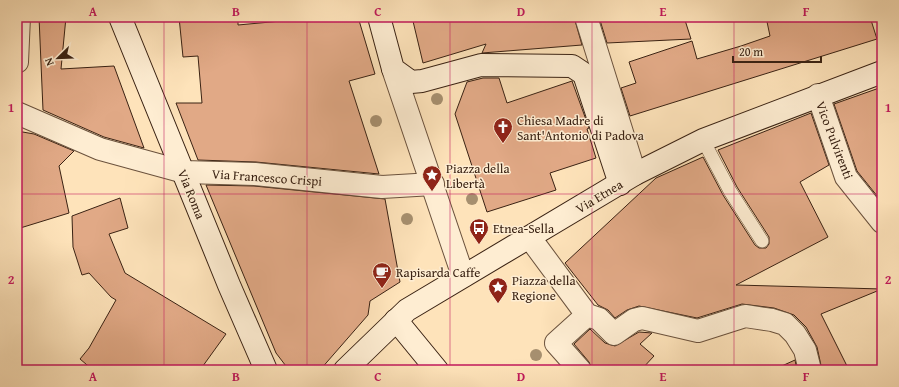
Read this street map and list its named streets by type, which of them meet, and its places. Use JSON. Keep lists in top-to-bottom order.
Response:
{
  "streets": {
    "street": [
      "Vico Pulvirenti",
      "Via Francesco Crispi",
      "Via Roma",
      "Via Etnea"
    ]
  },
  "crossings": [
    ["Vico Pulvirenti", "Via Etnea"],
    ["Via Francesco Crispi", "Via Roma"]
  ],
  "places": {
    "church": ["Chiesa Madre di Sant'Antonio di Padova"],
    "place": ["Piazza della Libertà", "Piazza della Regione"],
    "bus stop": ["Etnea-Sella"],
    "cafe": ["Rapisarda Caffe"]
  },
  "scale_bar": "20 m",
  "north": "bottom left",
  "grid": {
    "columns": [
      "A",
      "B",
      "C",
      "D",
      "E",
      "F"
    ],
    "rows": ["1", "2"]
  }
}
